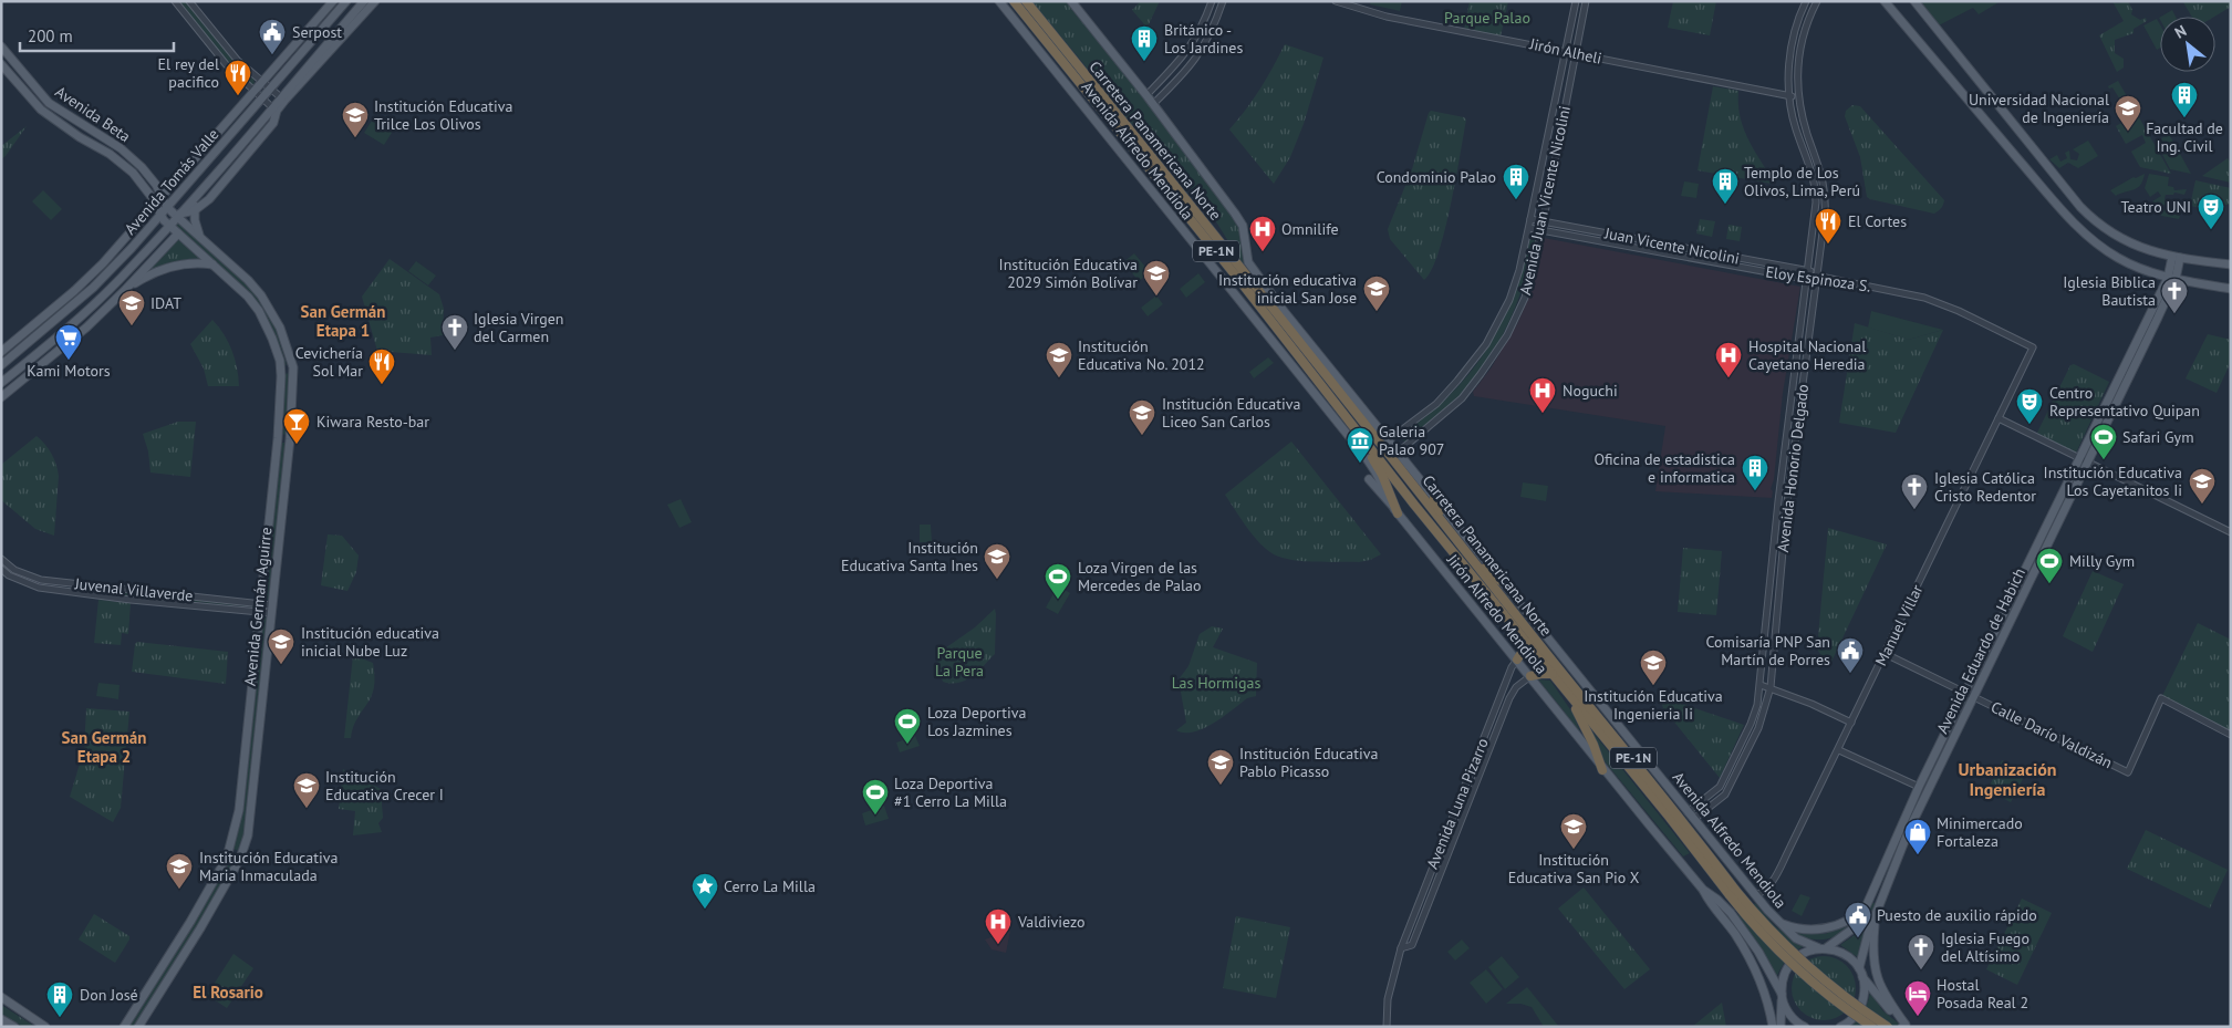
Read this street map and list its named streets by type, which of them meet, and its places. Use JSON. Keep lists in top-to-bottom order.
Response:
{
  "streets": {
    "highway": ["Carretera Panamericana Norte", "PE-1N"],
    "main road": [
      "Avenida Beta",
      "Avenida Alfredo Mendiola",
      "Avenida Tomás Valle",
      "Avenida Germán Aguirre",
      "Jirón Alfredo Mendiola",
      "Avenida Eduardo de Habich"
    ],
    "street": [
      "Jirón Alheli",
      "Avenida Juan Vicente Nicolini",
      "Juan Vicente Nicolini",
      "Eloy Espinoza S.",
      "Avenida Honorio Delgado",
      "Juvenal Villaverde",
      "Manuel Villar",
      "Calle Darío Valdizán",
      "Avenida Luna Pizarro"
    ]
  },
  "crossings": [
    ["Jirón Alheli", "Avenida Juan Vicente Nicolini"],
    ["Jirón Alheli", "Avenida Honorio Delgado"],
    ["Avenida Beta", "Avenida Tomás Valle"],
    ["Avenida Beta", "Avenida Germán Aguirre"],
    ["Avenida Alfredo Mendiola", "Avenida Honorio Delgado"],
    ["Avenida Alfredo Mendiola", "Jirón Alfredo Mendiola"],
    ["Avenida Alfredo Mendiola", "Manuel Villar"],
    ["Avenida Alfredo Mendiola", "Avenida Eduardo de Habich"],
    ["Avenida Tomás Valle", "Avenida Germán Aguirre"],
    ["Avenida Juan Vicente Nicolini", "Juan Vicente Nicolini"],
    ["Avenida Juan Vicente Nicolini", "Eloy Espinoza S."],
    ["Avenida Juan Vicente Nicolini", "Jirón Alfredo Mendiola"],
    ["Juan Vicente Nicolini", "Eloy Espinoza S."],
    ["Juan Vicente Nicolini", "Avenida Honorio Delgado"],
    ["Eloy Espinoza S.", "Avenida Honorio Delgado"],
    ["Eloy Espinoza S.", "Manuel Villar"],
    ["Juvenal Villaverde", "Avenida Germán Aguirre"],
    ["Jirón Alfredo Mendiola", "Avenida Luna Pizarro"],
    ["Manuel Villar", "Calle Darío Valdizán"],
    ["Avenida Eduardo de Habich", "Calle Darío Valdizán"]
  ],
  "districts": [
    "San Germán Etapa 1",
    "San Germán Etapa 2",
    "Urbanización Ingeniería",
    "El Rosario"
  ],
  "parks": ["Parque Palao", "Parque La Pera", "Las Hormigas"],
  "places": {
    "public building": ["Serpost", "Comisaría PNP San Martín de Porres", "Puesto de auxilio rápido"],
    "building": [
      "Británico - Los Jardines",
      "Facultad de Ing. Civil",
      "Condominio Palao",
      "Templo de Los Olivos, Lima, Perú",
      "Oficina de estadistica e informatica",
      "Don José"
    ],
    "restaurant": ["El rey del pacifico", "El Cortes", "Cevichería Sol Mar"],
    "school or university": [
      "Universidad Nacional de Ingeniería",
      "Institución Educativa Trilce Los Olivos",
      "Institución Educativa 2029 Simón Bolívar",
      "Institución educativa inicial San Jose",
      "IDAT",
      "Institución Educativa No. 2012",
      "Institución Educativa Liceo San Carlos",
      "Institución Educativa Los Cayetanitos Ii",
      "Institución Educativa Santa Ines",
      "Institución educativa inicial Nube Luz",
      "Institución Educativa Ingenieria Ii",
      "Institución Educativa Pablo Picasso",
      "Institución Educativa Crecer I",
      "Institución Educativa San Pio X",
      "Institución Educativa Maria Inmaculada"
    ],
    "theatre": ["Teatro UNI", "Centro Representativo Quipan"],
    "hospital": [
      "Omnilife",
      "Hospital Nacional Cayetano Heredia",
      "Noguchi",
      "Valdiviezo"
    ],
    "church": [
      "Iglesia Biblica Bautista",
      "Iglesia Virgen del Carmen",
      "Iglesia Católica Cristo Redentor",
      "Iglesia Fuego del Altísimo"
    ],
    "supermarket": ["Kami Motors"],
    "bar": ["Kiwara Resto-bar"],
    "sports": [
      "Safari Gym",
      "Milly Gym",
      "Loza Virgen de las Mercedes de Palao",
      "Loza Deportiva Los Jazmines",
      "Loza Deportiva #1 Cerro La Milla"
    ],
    "museum": ["Galeria Palao 907"],
    "shop": ["Minimercado Fortaleza"],
    "place": ["Cerro La Milla"],
    "hotel": ["Hostal Posada Real 2"]
  },
  "scale_bar": "200 m",
  "north": "top left"
}
